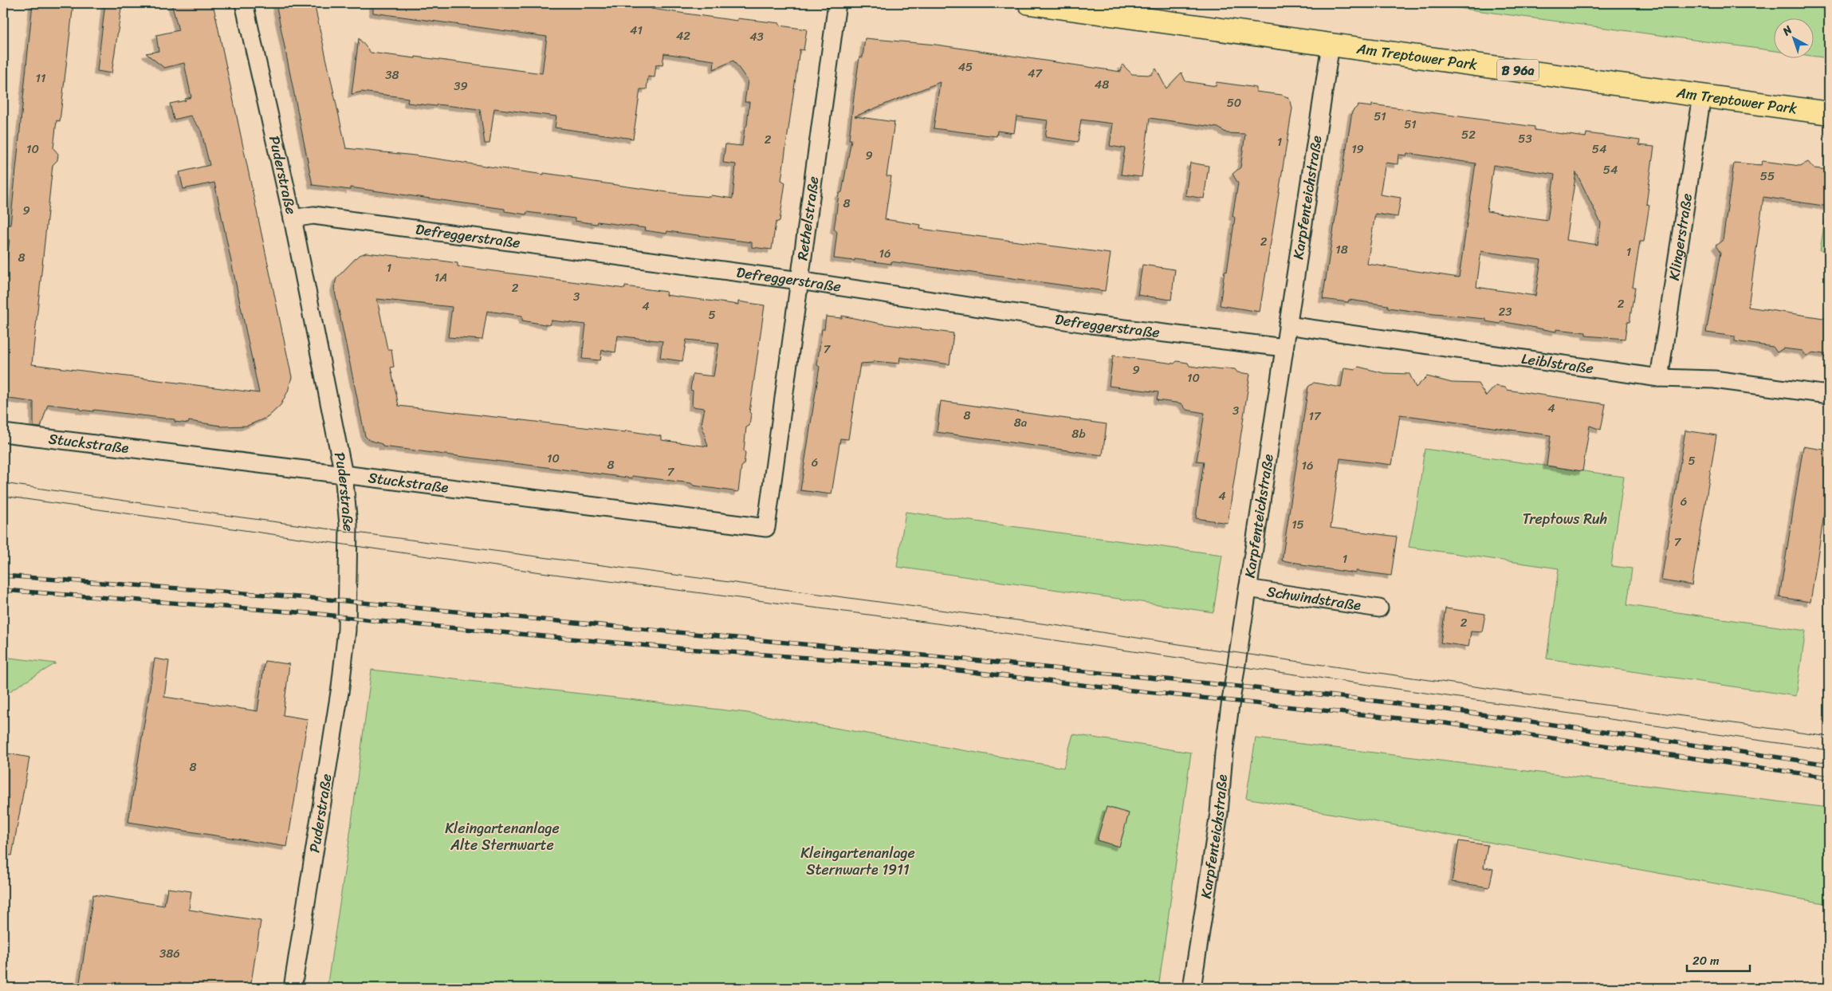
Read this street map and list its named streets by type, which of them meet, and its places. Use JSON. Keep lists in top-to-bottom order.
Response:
{
  "streets": {
    "main road": ["Am Treptower Park", "B 96a"],
    "street": [
      "Puderstraße",
      "Karpfenteichstraße",
      "Rethelstraße",
      "Defreggerstraße",
      "Klingerstraße",
      "Leiblstraße",
      "Stuckstraße",
      "Schwindstraße"
    ]
  },
  "crossings": [
    ["Am Treptower Park", "Karpfenteichstraße"],
    ["Am Treptower Park", "Klingerstraße"],
    ["Puderstraße", "Defreggerstraße"],
    ["Puderstraße", "Stuckstraße"],
    ["Karpfenteichstraße", "Defreggerstraße"],
    ["Karpfenteichstraße", "Leiblstraße"],
    ["Karpfenteichstraße", "Schwindstraße"],
    ["Rethelstraße", "Defreggerstraße"],
    ["Rethelstraße", "Stuckstraße"],
    ["Klingerstraße", "Leiblstraße"]
  ],
  "parks": ["Treptows Ruh", "Kleingartenanlage Alte Sternwarte", "Kleingartenanlage Sternwarte 1911"],
  "house_numbers": [
    "41",
    "42",
    "43",
    "45",
    "47",
    "38",
    "11",
    "48",
    "39",
    "50",
    "51",
    "51",
    "52",
    "53",
    "2",
    "1",
    "10",
    "19",
    "54",
    "9",
    "54",
    "55",
    "8",
    "9",
    "2",
    "18",
    "1",
    "16",
    "8",
    "1",
    "1A",
    "2",
    "3",
    "2",
    "4",
    "23",
    "5",
    "7",
    "9",
    "10",
    "4",
    "3",
    "8",
    "17",
    "8a",
    "8b",
    "10",
    "5",
    "6",
    "8",
    "16",
    "7",
    "4",
    "6",
    "15",
    "7",
    "1",
    "2",
    "8",
    "386"
  ],
  "scale_bar": "20 m",
  "north": "top left"
}
